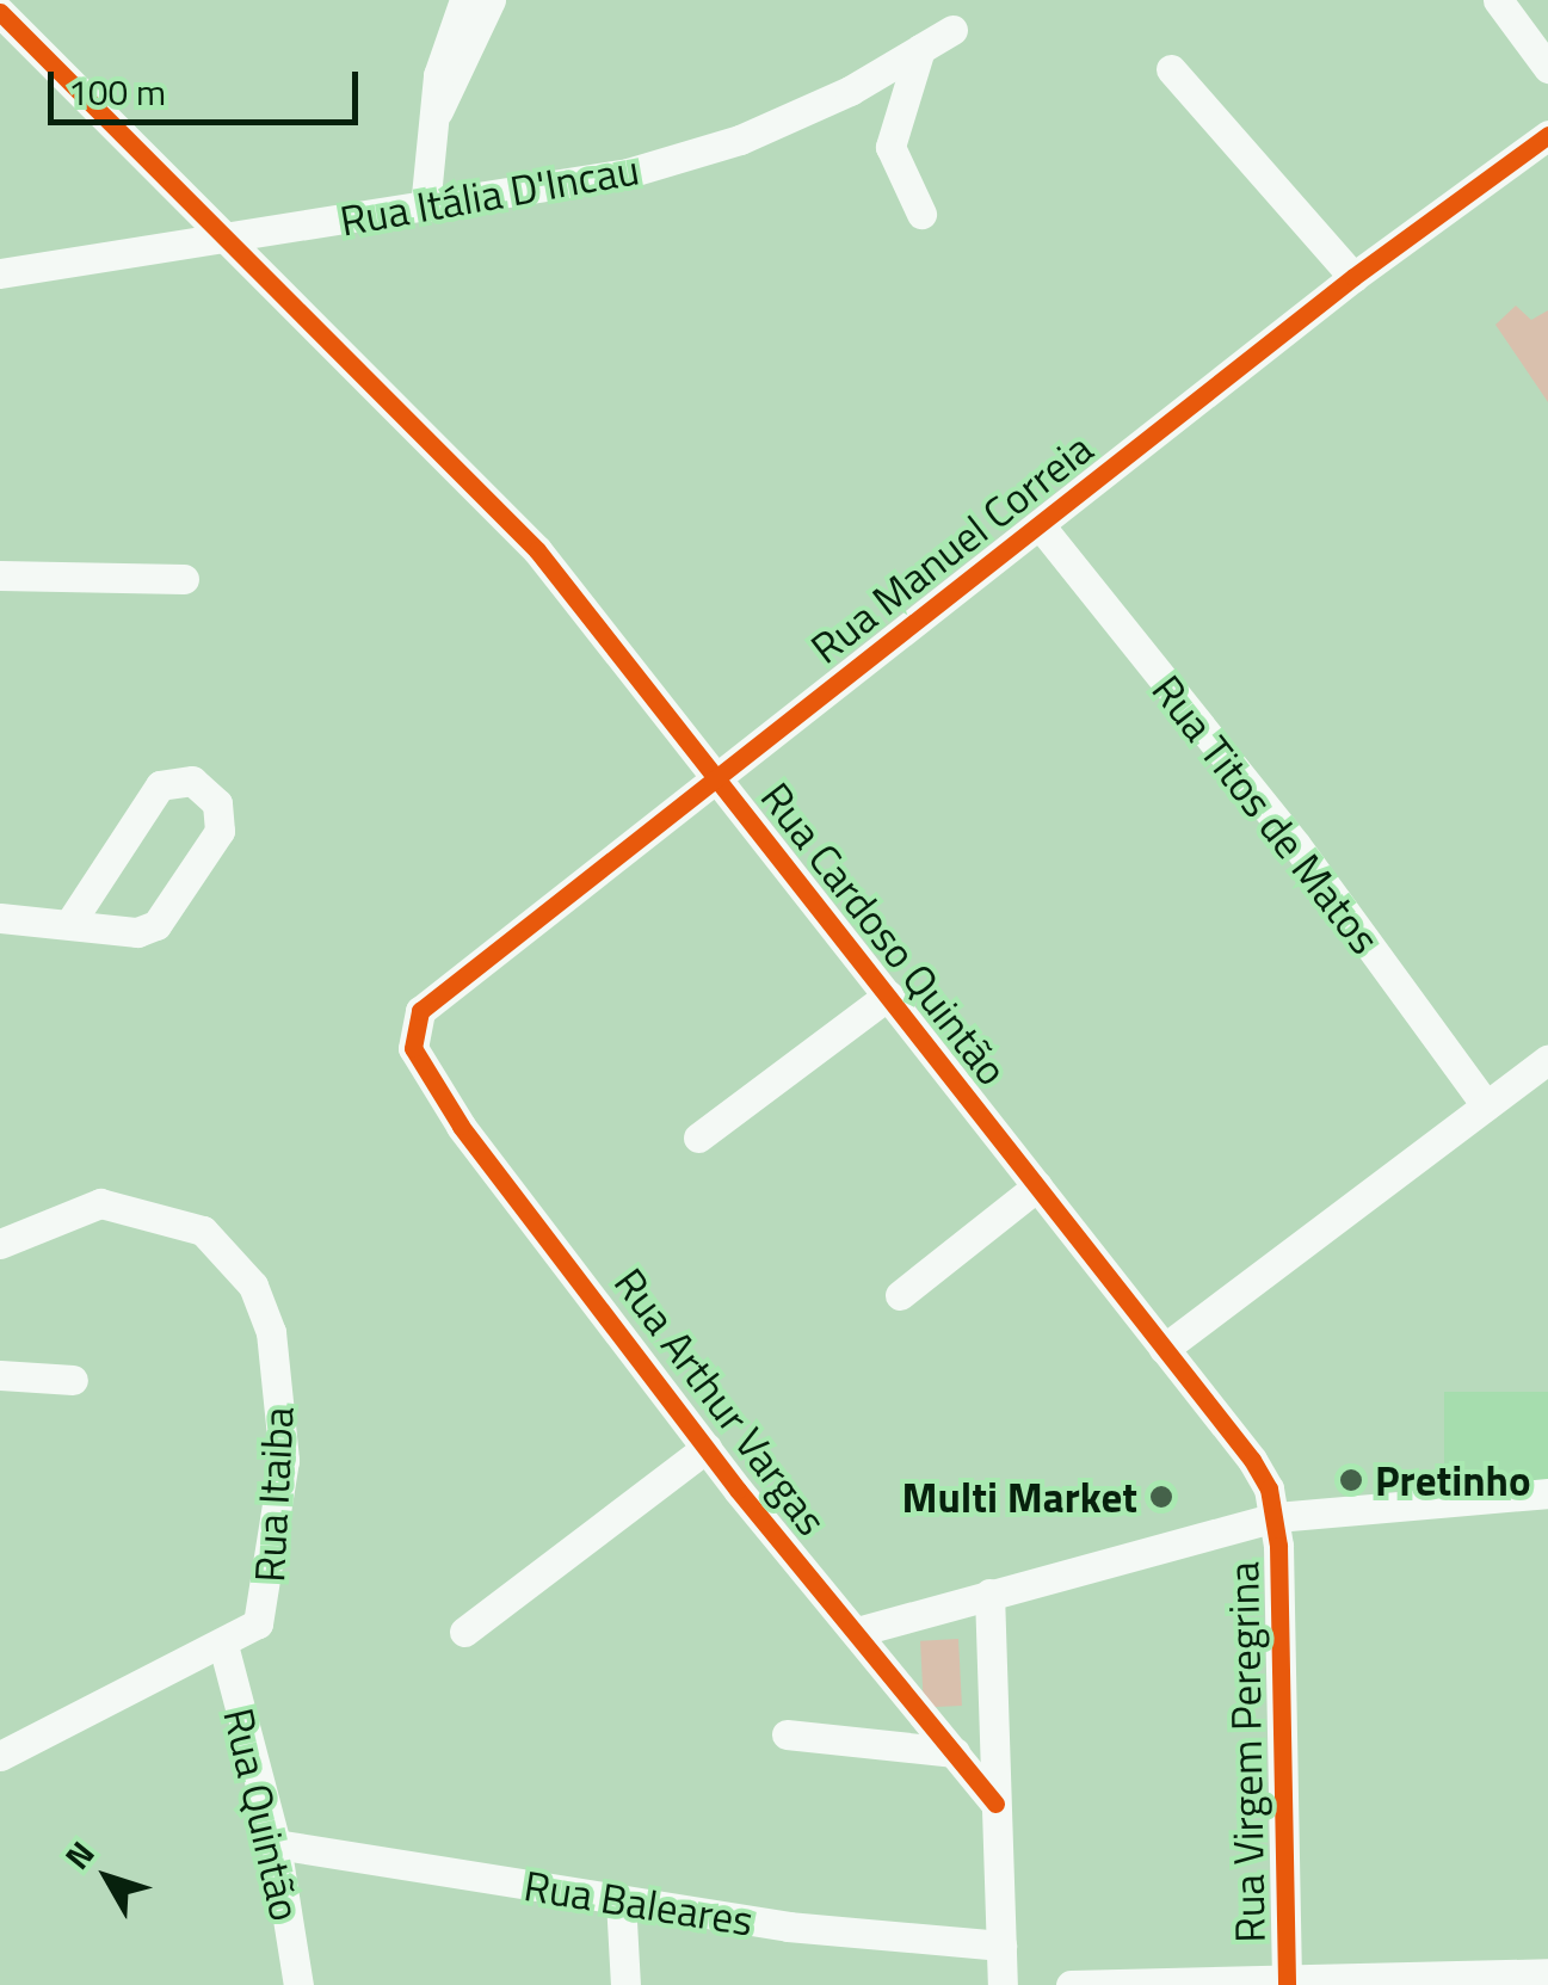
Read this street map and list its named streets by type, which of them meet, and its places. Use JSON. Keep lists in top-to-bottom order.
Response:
{
  "streets": {
    "street": [
      "Rua Itália D'Incau",
      "Rua Manuel Correia",
      "Rua Titos de Matos",
      "Rua Cardoso Quintão",
      "Rua Arthur Vargas",
      "Rua Itaiba",
      "Rua Virgem Peregrina",
      "Rua Quintão",
      "Rua Baleares"
    ]
  },
  "crossings": [
    ["Rua Itália D'Incau", "Rua Cardoso Quintão"],
    ["Rua Manuel Correia", "Rua Titos de Matos"],
    ["Rua Manuel Correia", "Rua Cardoso Quintão"],
    ["Rua Manuel Correia", "Rua Arthur Vargas"],
    ["Rua Cardoso Quintão", "Rua Virgem Peregrina"],
    ["Rua Itaiba", "Rua Quintão"],
    ["Rua Quintão", "Rua Baleares"]
  ],
  "places": ["Pretinho", "Multi Market"],
  "scale_bar": "100 m",
  "north": "top left"
}
